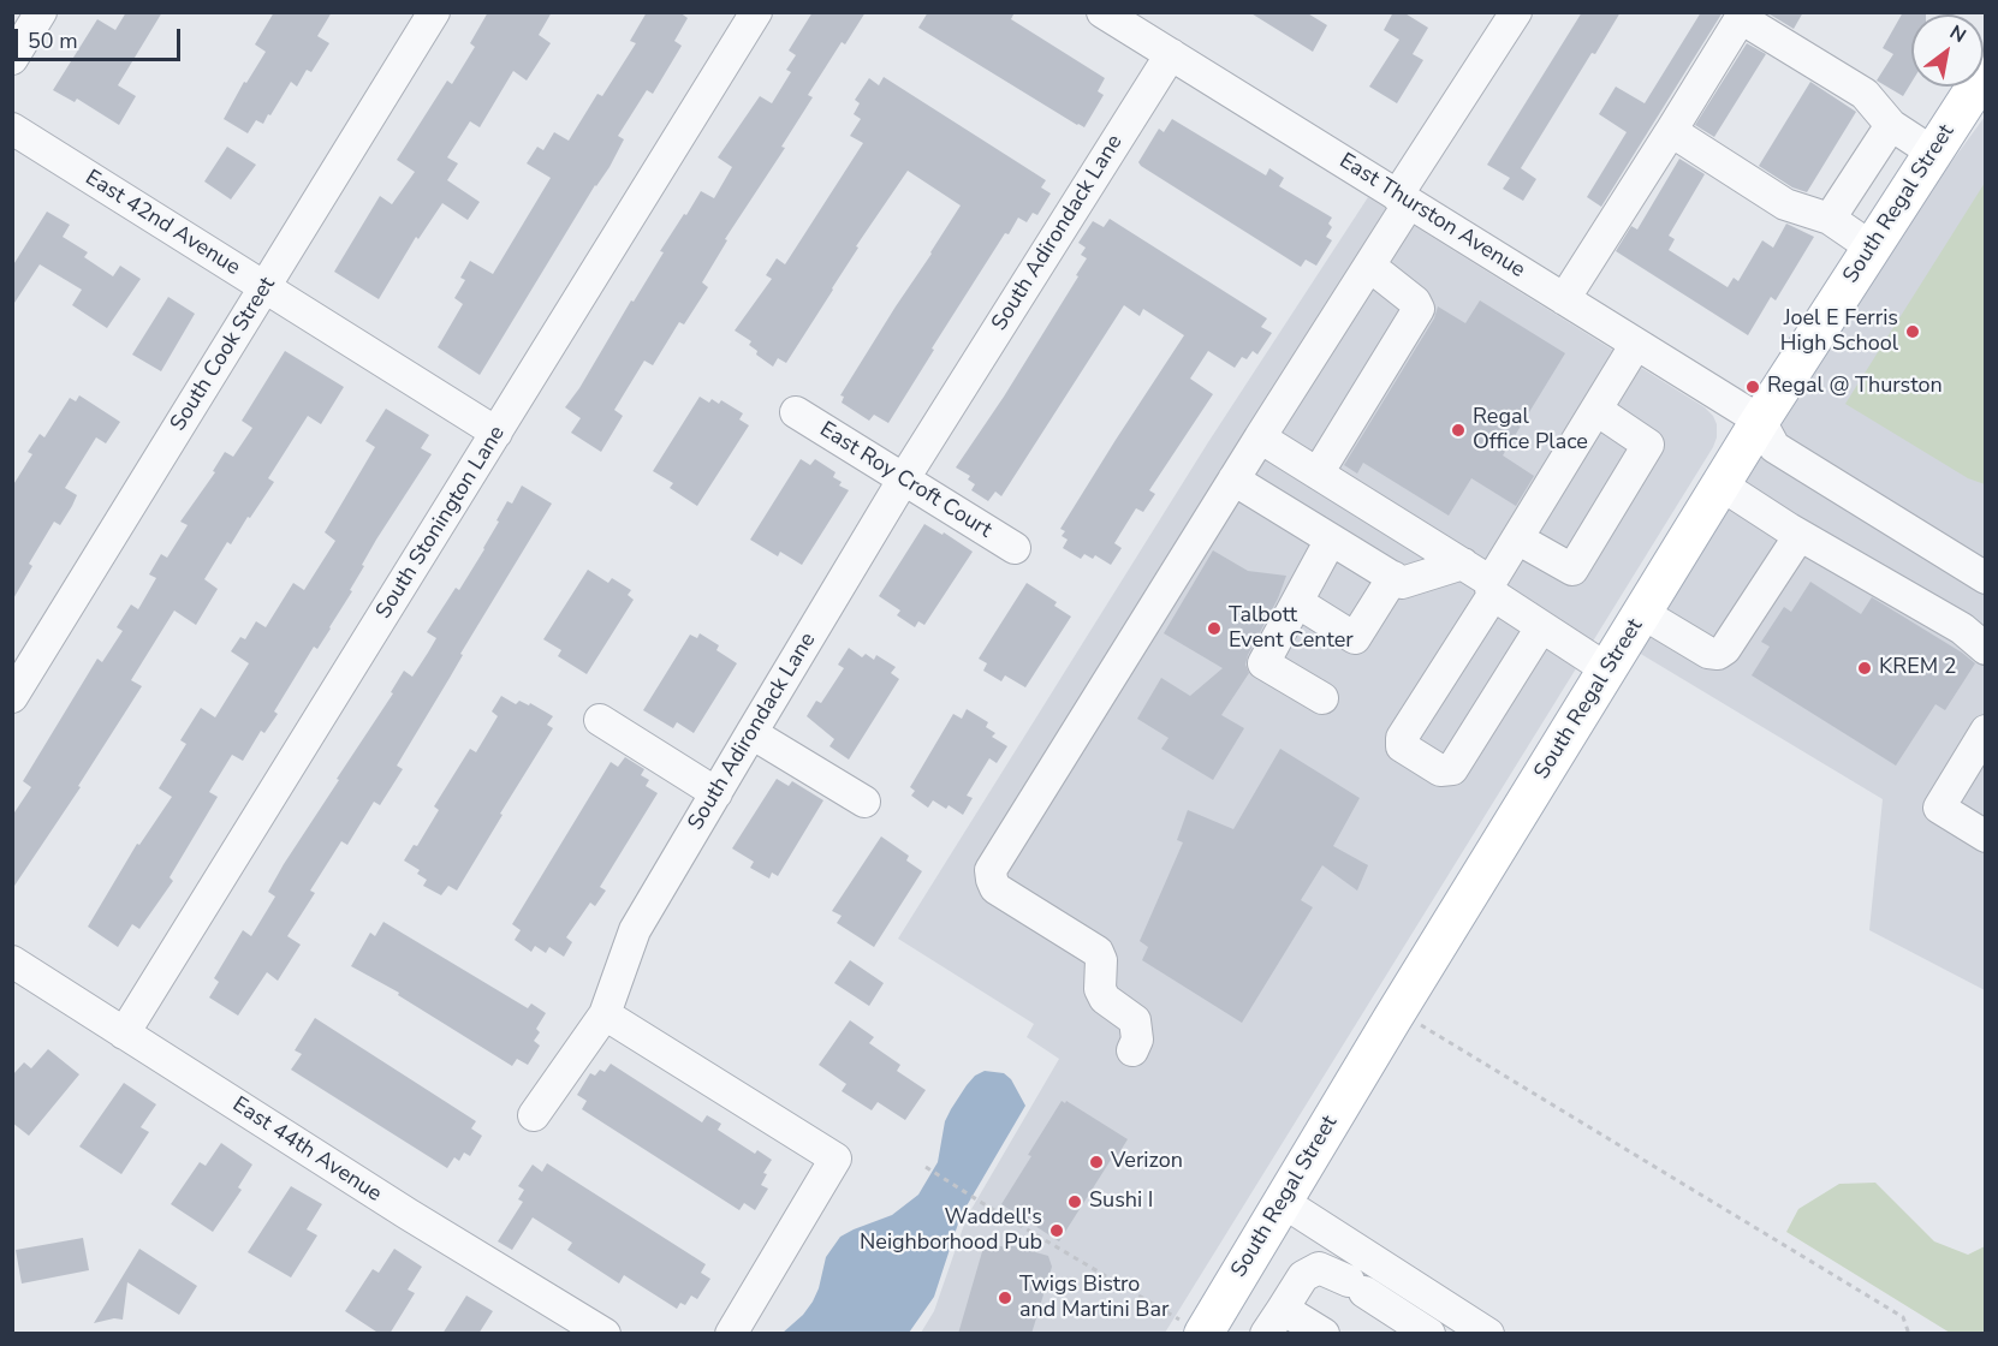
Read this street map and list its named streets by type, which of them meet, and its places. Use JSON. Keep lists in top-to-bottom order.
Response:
{
  "streets": {
    "main road": ["South Regal Street"],
    "street": [
      "East Thurston Avenue",
      "East 42nd Avenue",
      "South Adirondack Lane",
      "South Cook Street",
      "East Roy Croft Court",
      "South Stonington Lane",
      "East 44th Avenue"
    ]
  },
  "crossings": [
    ["South Regal Street", "East Thurston Avenue"],
    ["East Thurston Avenue", "South Adirondack Lane"],
    ["East 42nd Avenue", "South Cook Street"],
    ["East 42nd Avenue", "South Stonington Lane"],
    ["South Adirondack Lane", "East Roy Croft Court"],
    ["South Stonington Lane", "East 44th Avenue"]
  ],
  "places": [
    "Joel E Ferris High School",
    "Regal @ Thurston",
    "Regal Office Place",
    "Talbott Event Center",
    "KREM 2",
    "Verizon",
    "Sushi I",
    "Waddell's Neighborhood Pub",
    "Twigs Bistro and Martini Bar"
  ],
  "scale_bar": "50 m",
  "north": "top right"
}
